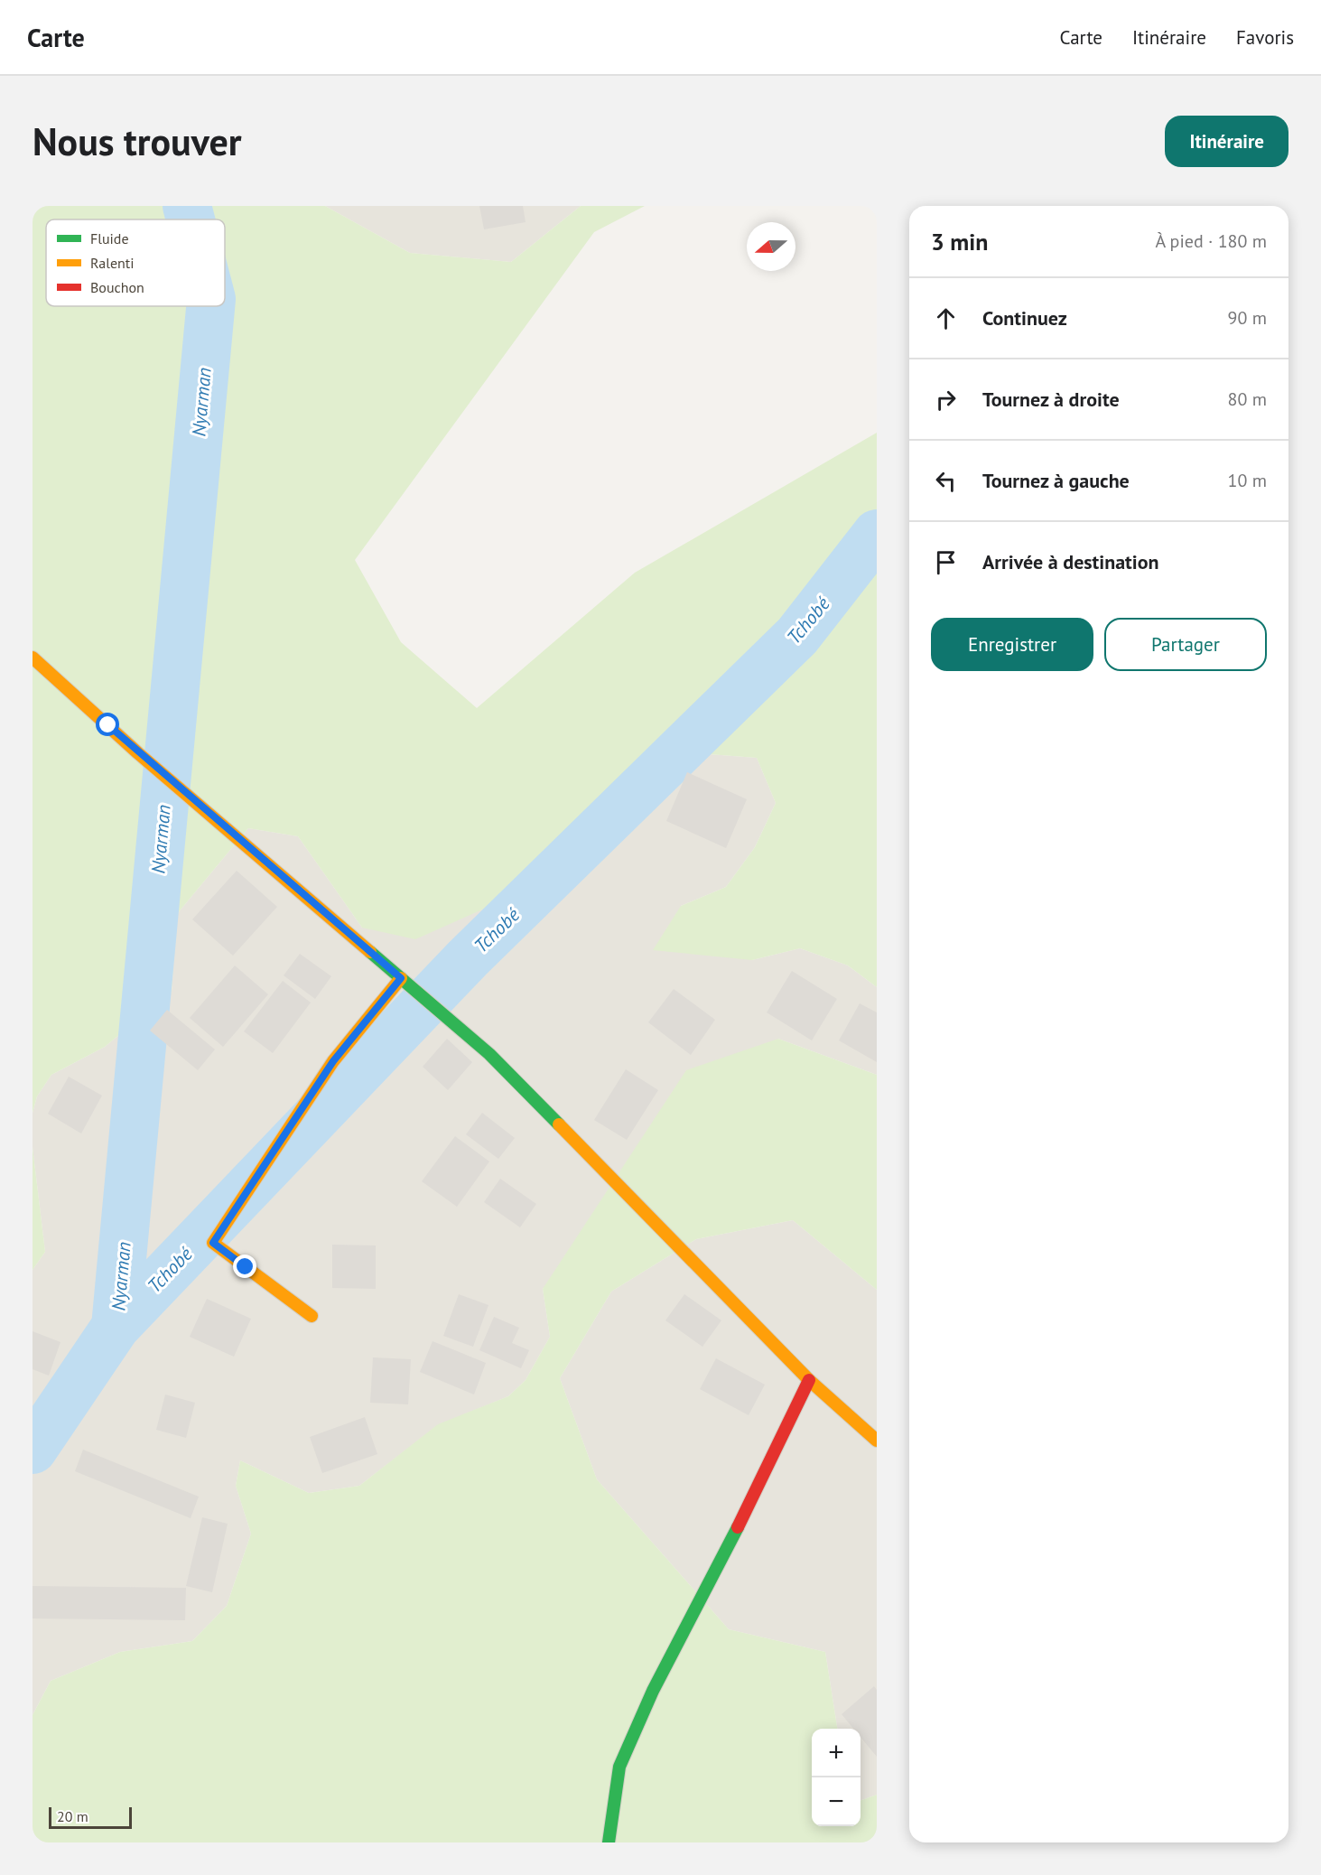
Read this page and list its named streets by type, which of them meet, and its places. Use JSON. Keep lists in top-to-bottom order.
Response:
{
  "water": ["Nyarman", "Tchobé"],
  "legend": ["Fluide", "Ralenti", "Bouchon"],
  "scale_bar": "20 m",
  "north": "left",
  "page": {
    "header": "Carte",
    "nav": ["Carte", "Itinéraire", "Favoris"],
    "buttons": [
      "Itinéraire",
      ["Enregistrer", "Partager"]
    ],
    "title": "Nous trouver",
    "heading": ["3 min", "À pied · 180 m"],
    "list": [
      ["Continuez", "90 m"],
      ["Tournez à droite", "80 m"],
      ["Tournez à gauche", "10 m"],
      "Arrivée à destination"
    ],
    "map_buttons": ["+", "−"],
    "scale": "20 m"
  }
}
